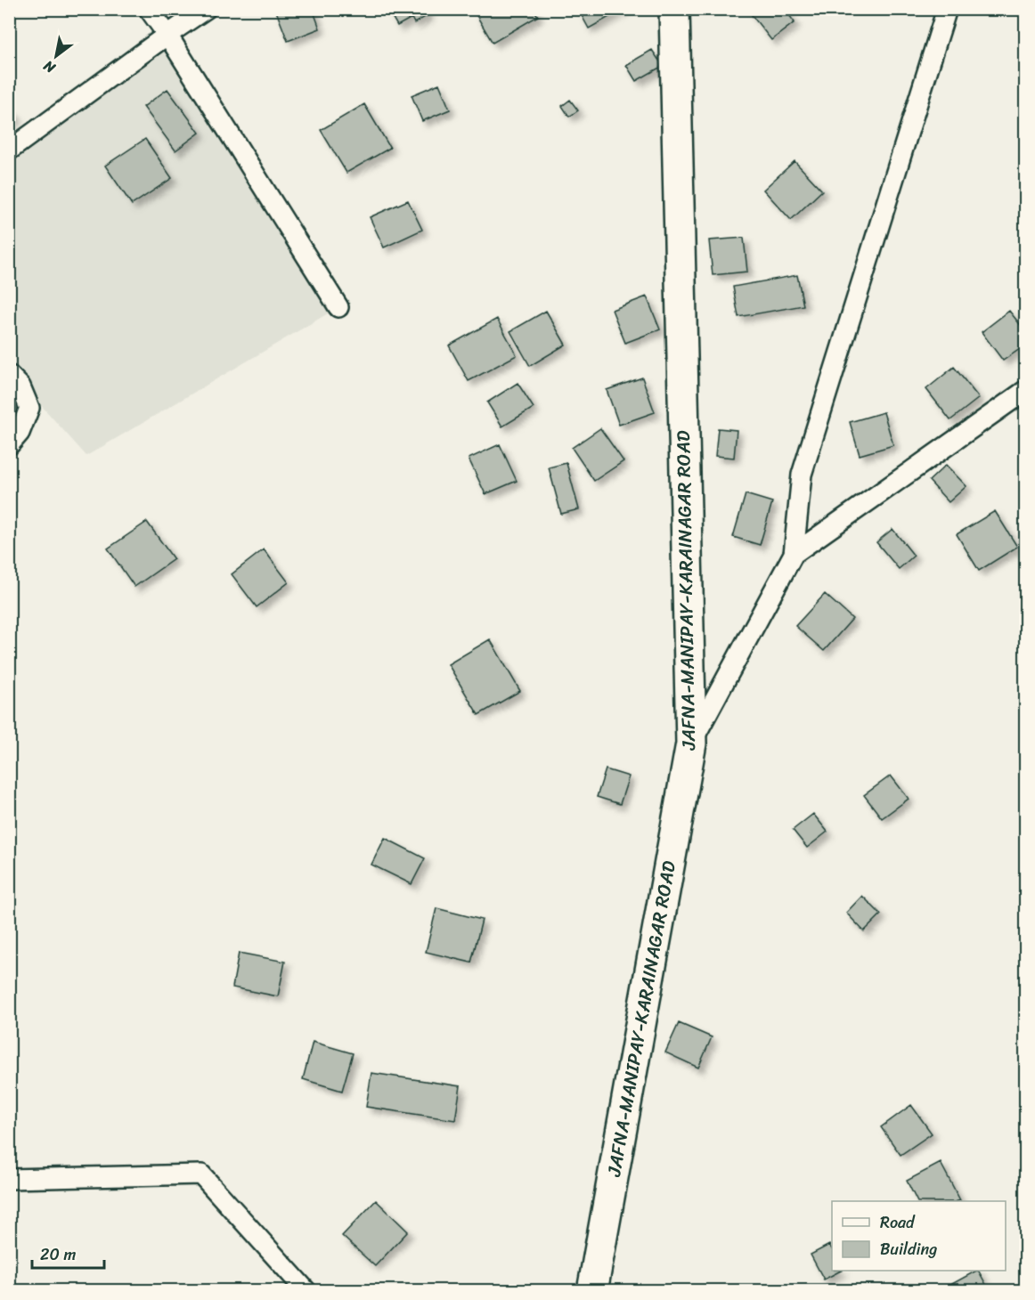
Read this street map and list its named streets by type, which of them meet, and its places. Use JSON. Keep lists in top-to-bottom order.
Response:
{
  "streets": {
    "main road": ["JAFNA-MANIPAY-KARAINAGAR ROAD"]
  },
  "legend": ["Road", "Building"],
  "scale_bar": "20 m",
  "north": "bottom left"
}
